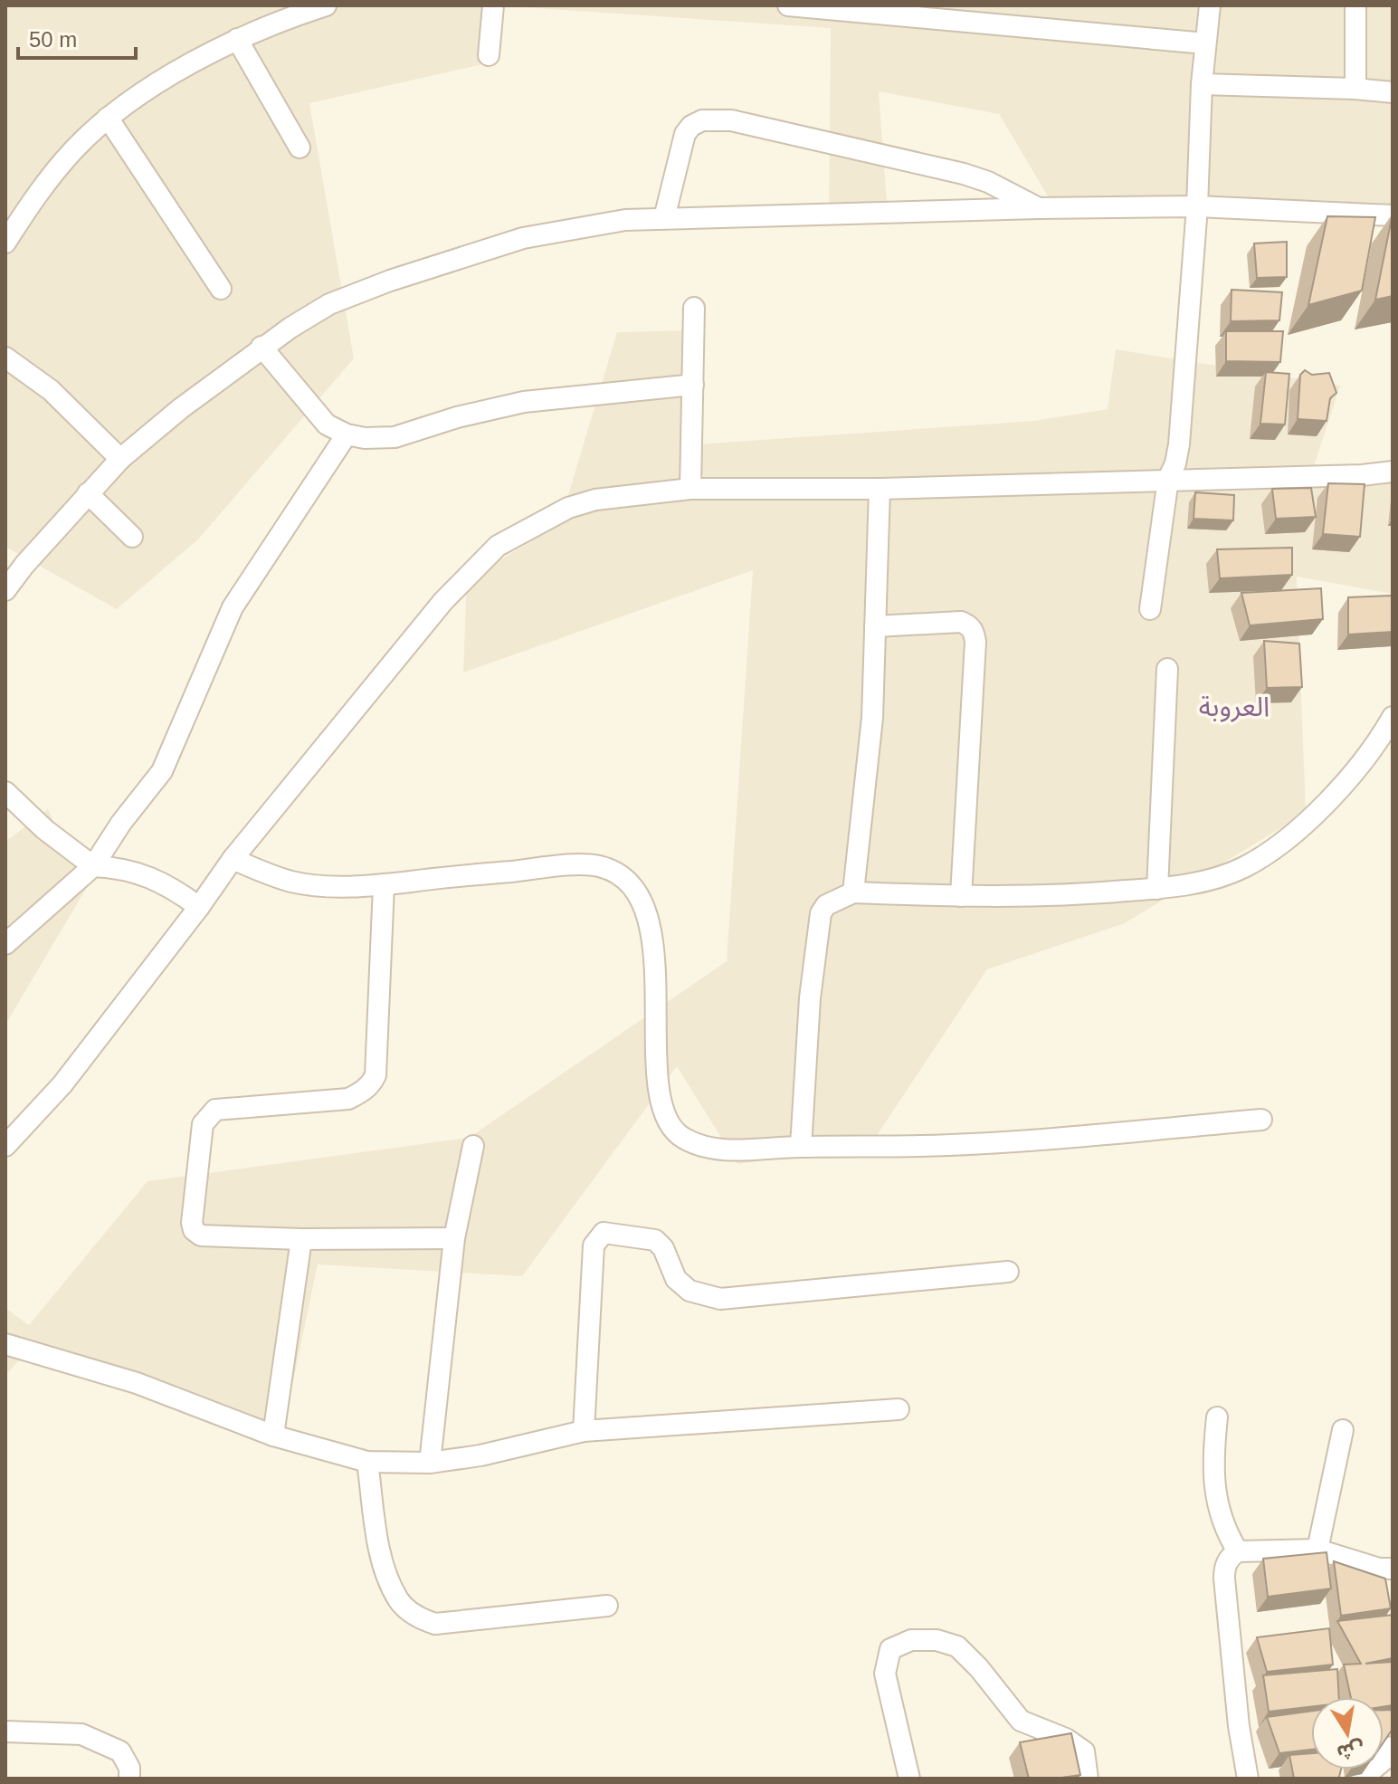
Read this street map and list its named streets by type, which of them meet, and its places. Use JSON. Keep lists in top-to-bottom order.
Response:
{
  "districts": ["العروبة"],
  "scale_bar": "50 m",
  "north": "bottom"
}
